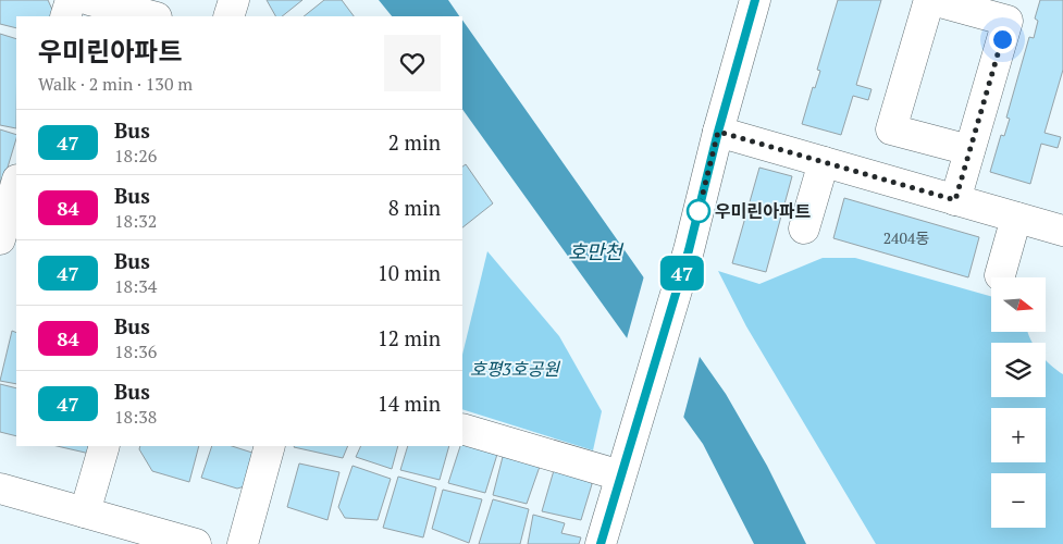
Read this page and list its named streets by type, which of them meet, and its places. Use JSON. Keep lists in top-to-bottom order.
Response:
{
  "water": ["호만천"],
  "parks": ["호평3호공원"],
  "places": ["우미린아파트"],
  "lines": ["bus line 47"],
  "house_numbers": ["2404동"],
  "north": "right",
  "page": {
    "on_map": "47",
    "heading": ["우미린아파트", "Walk · 2 min · 130 m"],
    "list": [
      {
        "mark": "47",
        "name": "Bus",
        "note": "18:26",
        "value": "2 min"
      },
      {
        "mark": "84",
        "name": "Bus",
        "note": "18:32",
        "value": "8 min"
      },
      {
        "mark": "47",
        "name": "Bus",
        "note": "18:34",
        "value": "10 min"
      },
      {
        "mark": "84",
        "name": "Bus",
        "note": "18:36",
        "value": "12 min"
      },
      {
        "mark": "47",
        "name": "Bus",
        "note": "18:38",
        "value": "14 min"
      }
    ],
    "map_buttons": ["+", "−"]
  }
}
